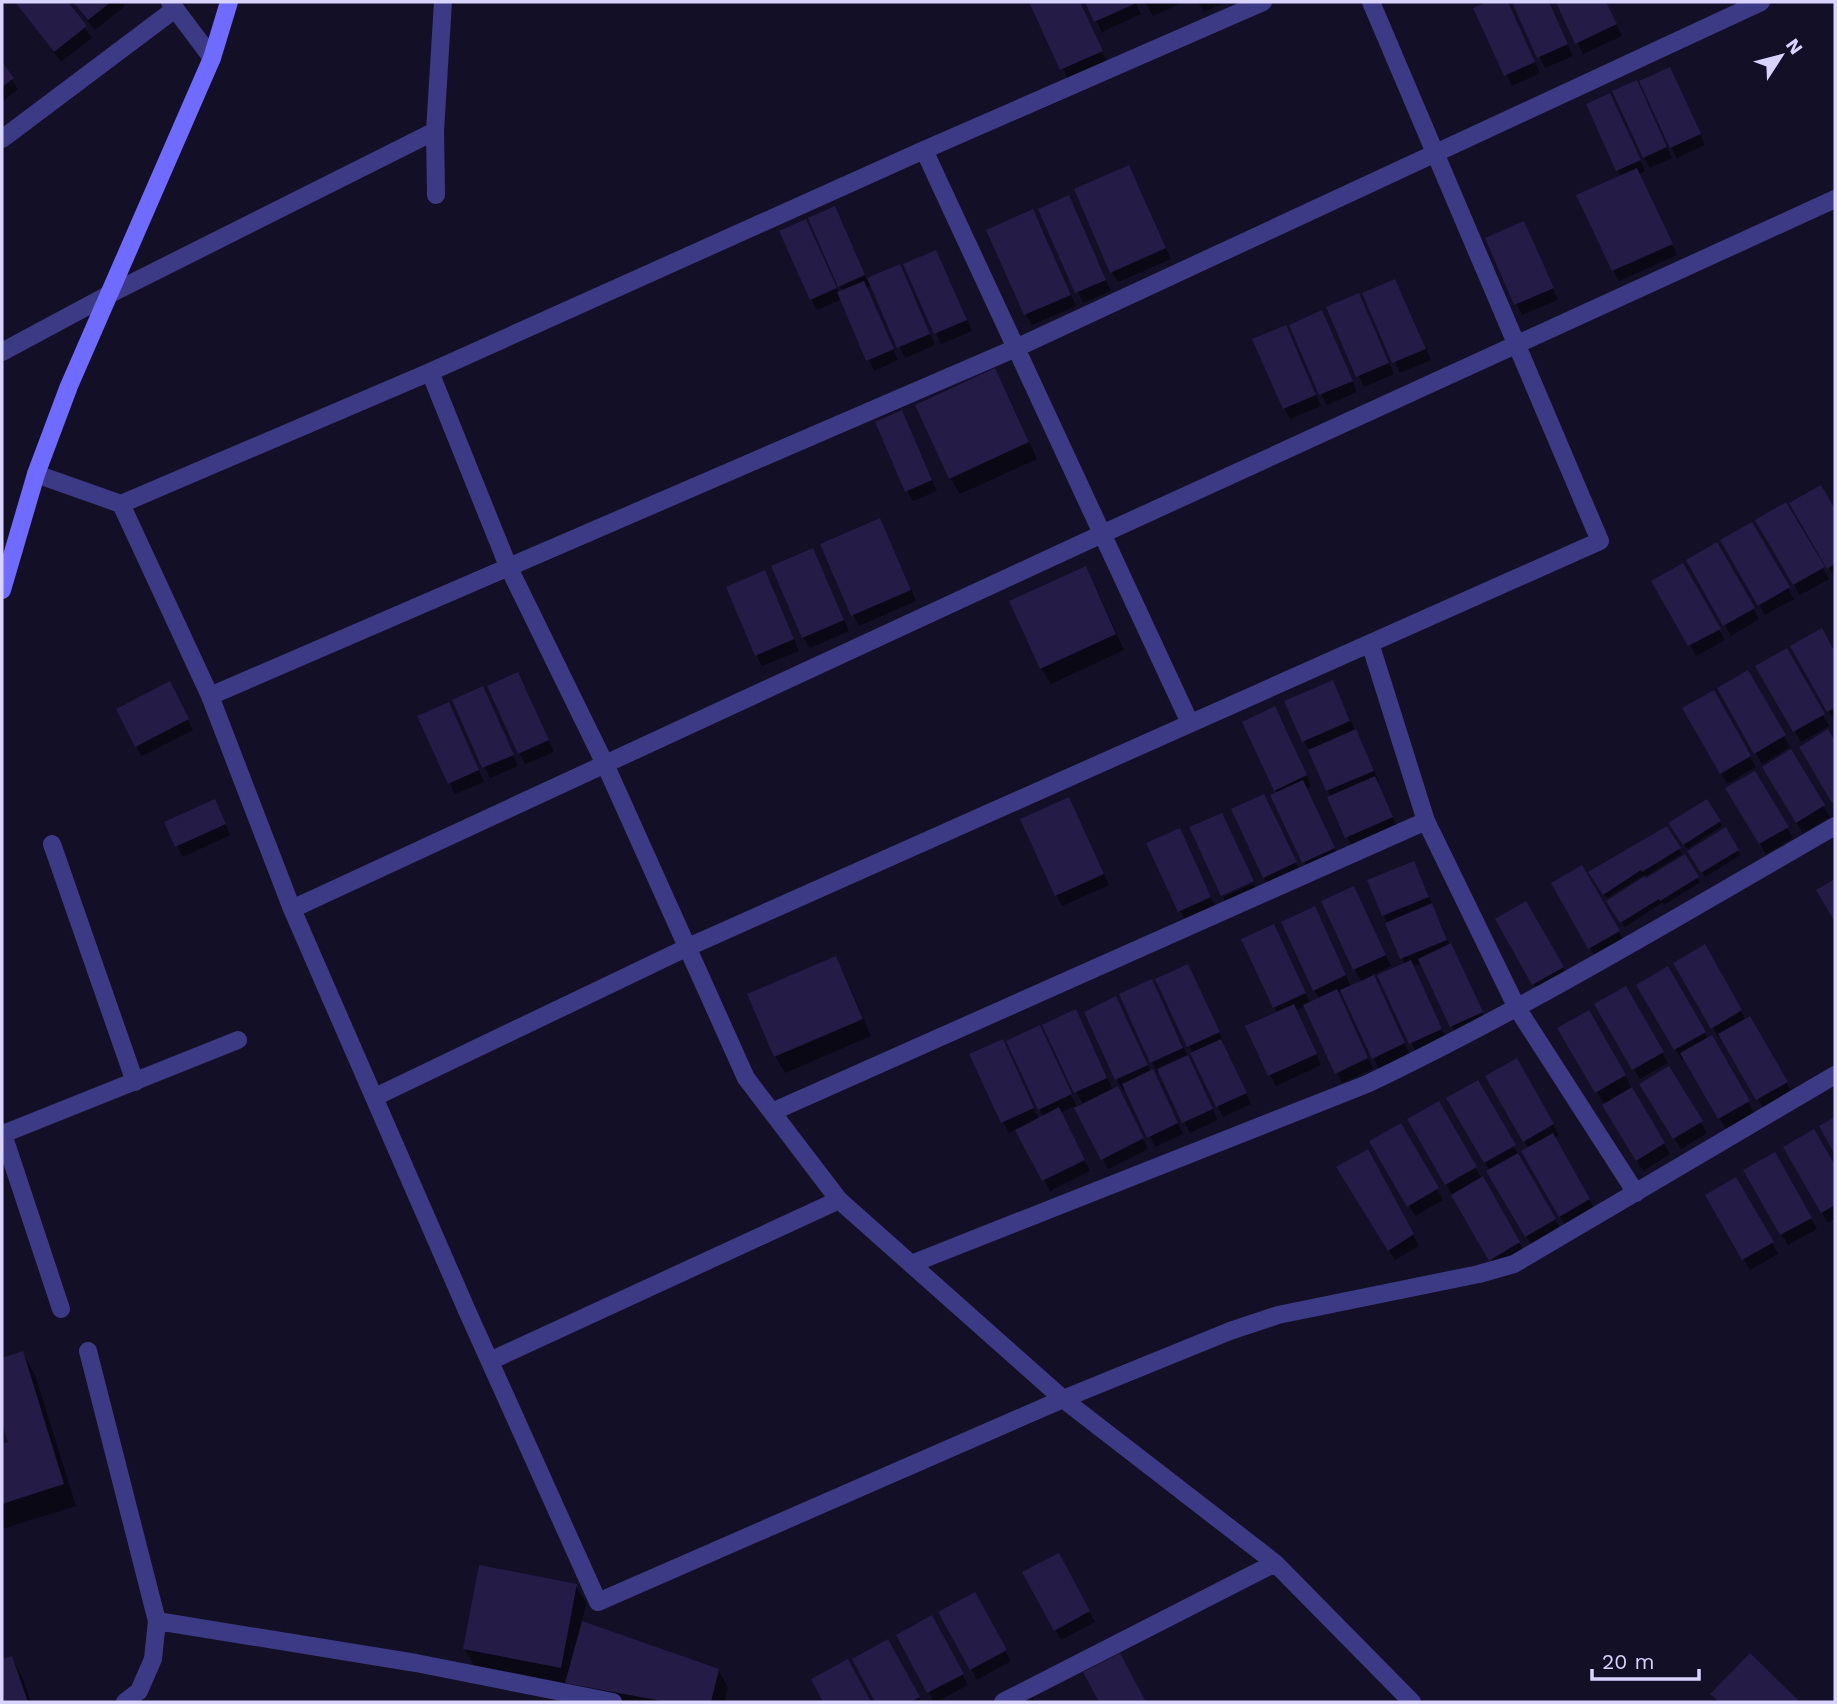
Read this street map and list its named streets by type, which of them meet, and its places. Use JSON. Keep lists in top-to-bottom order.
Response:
{
  "scale_bar": "20 m",
  "north": "top right"
}
